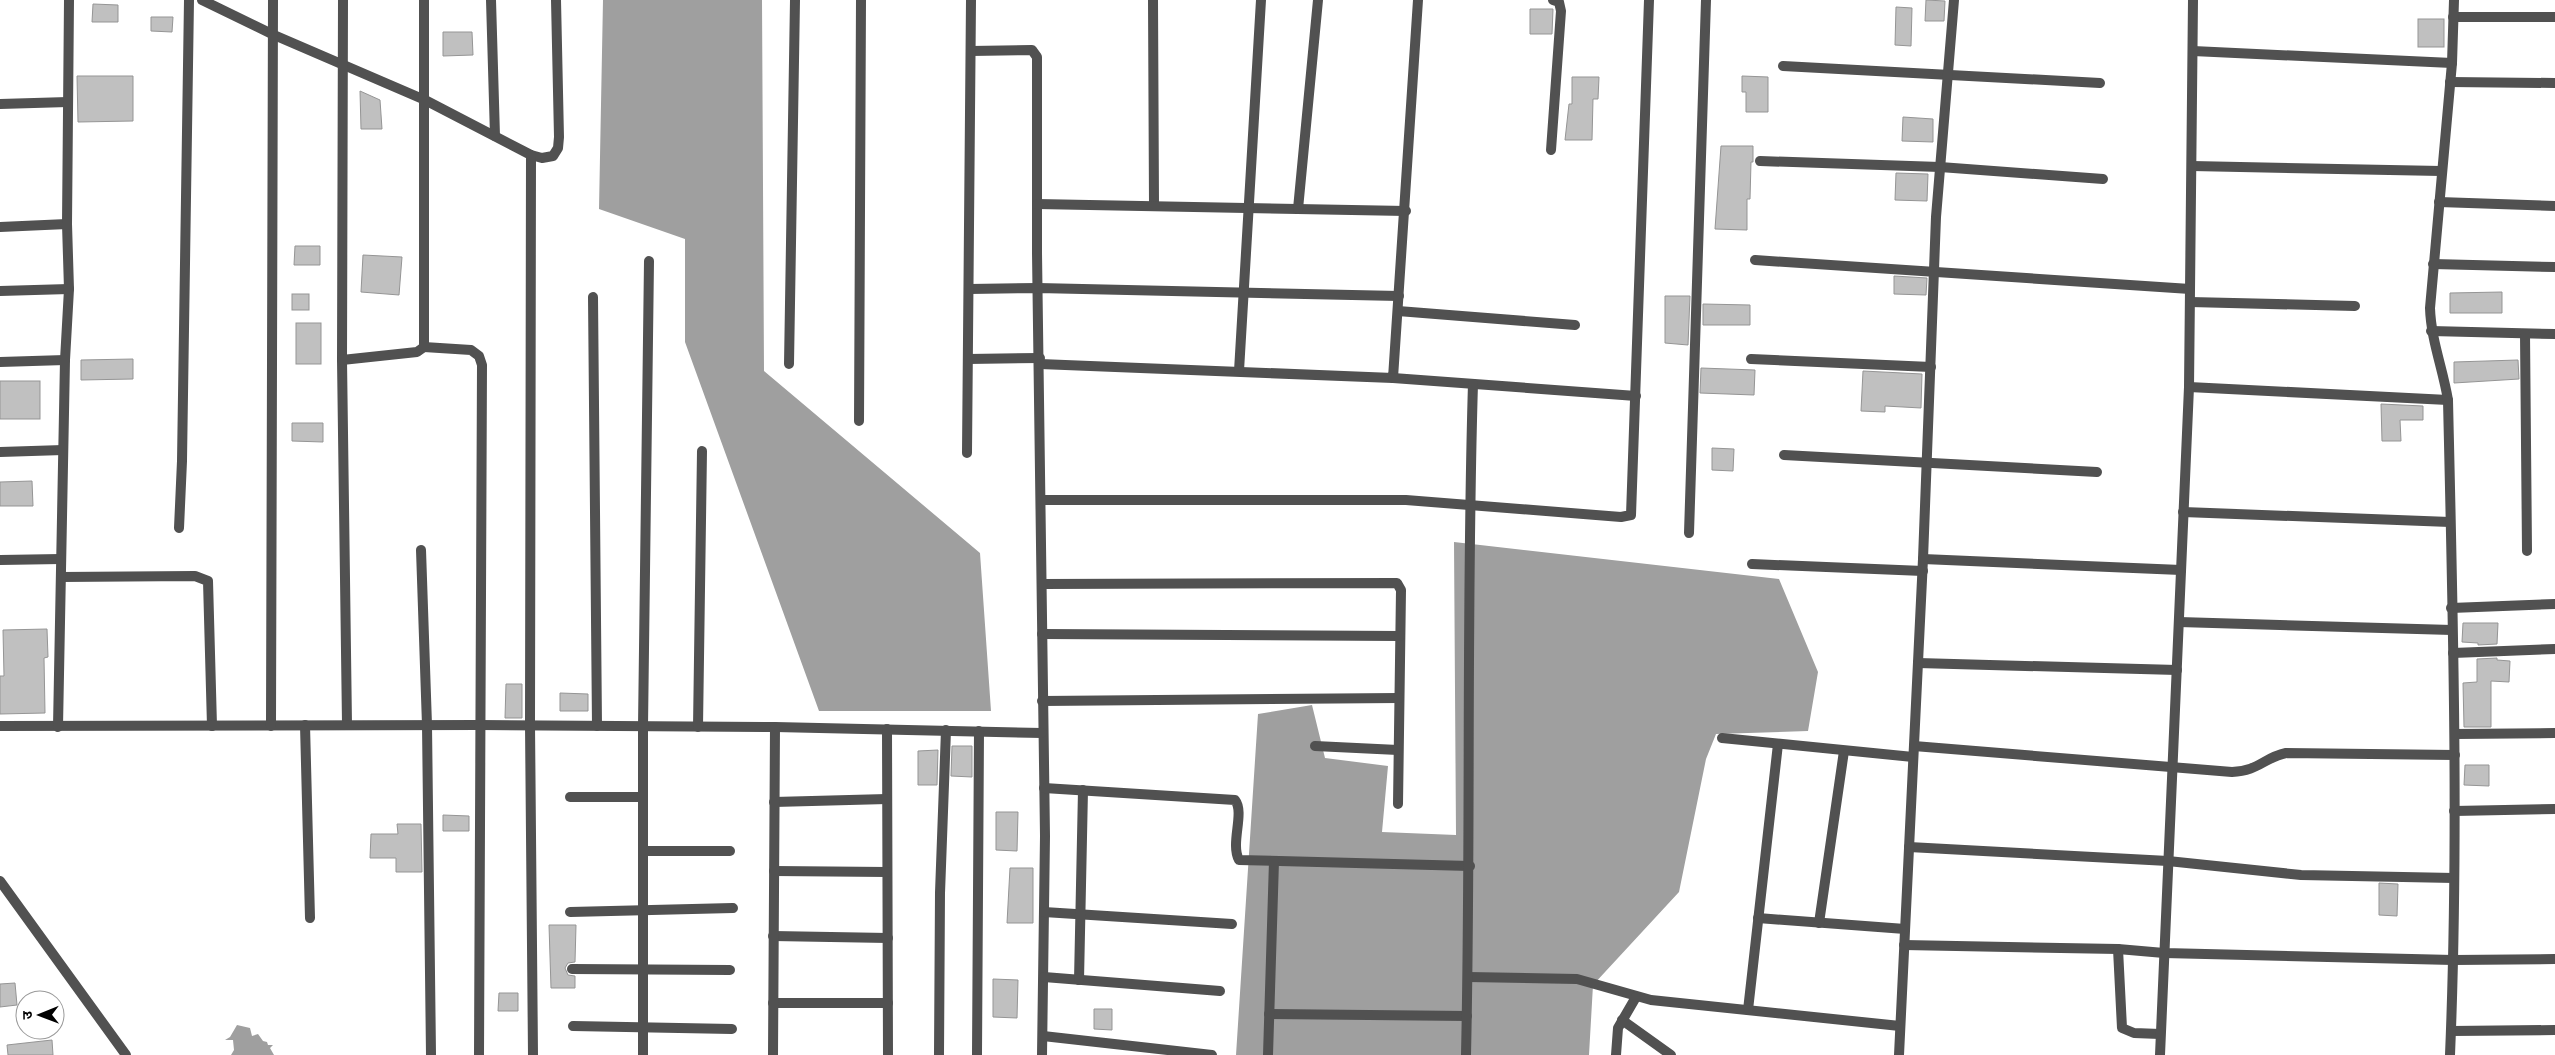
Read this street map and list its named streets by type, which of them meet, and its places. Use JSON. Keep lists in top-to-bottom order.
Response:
{
  "north": "left"
}
